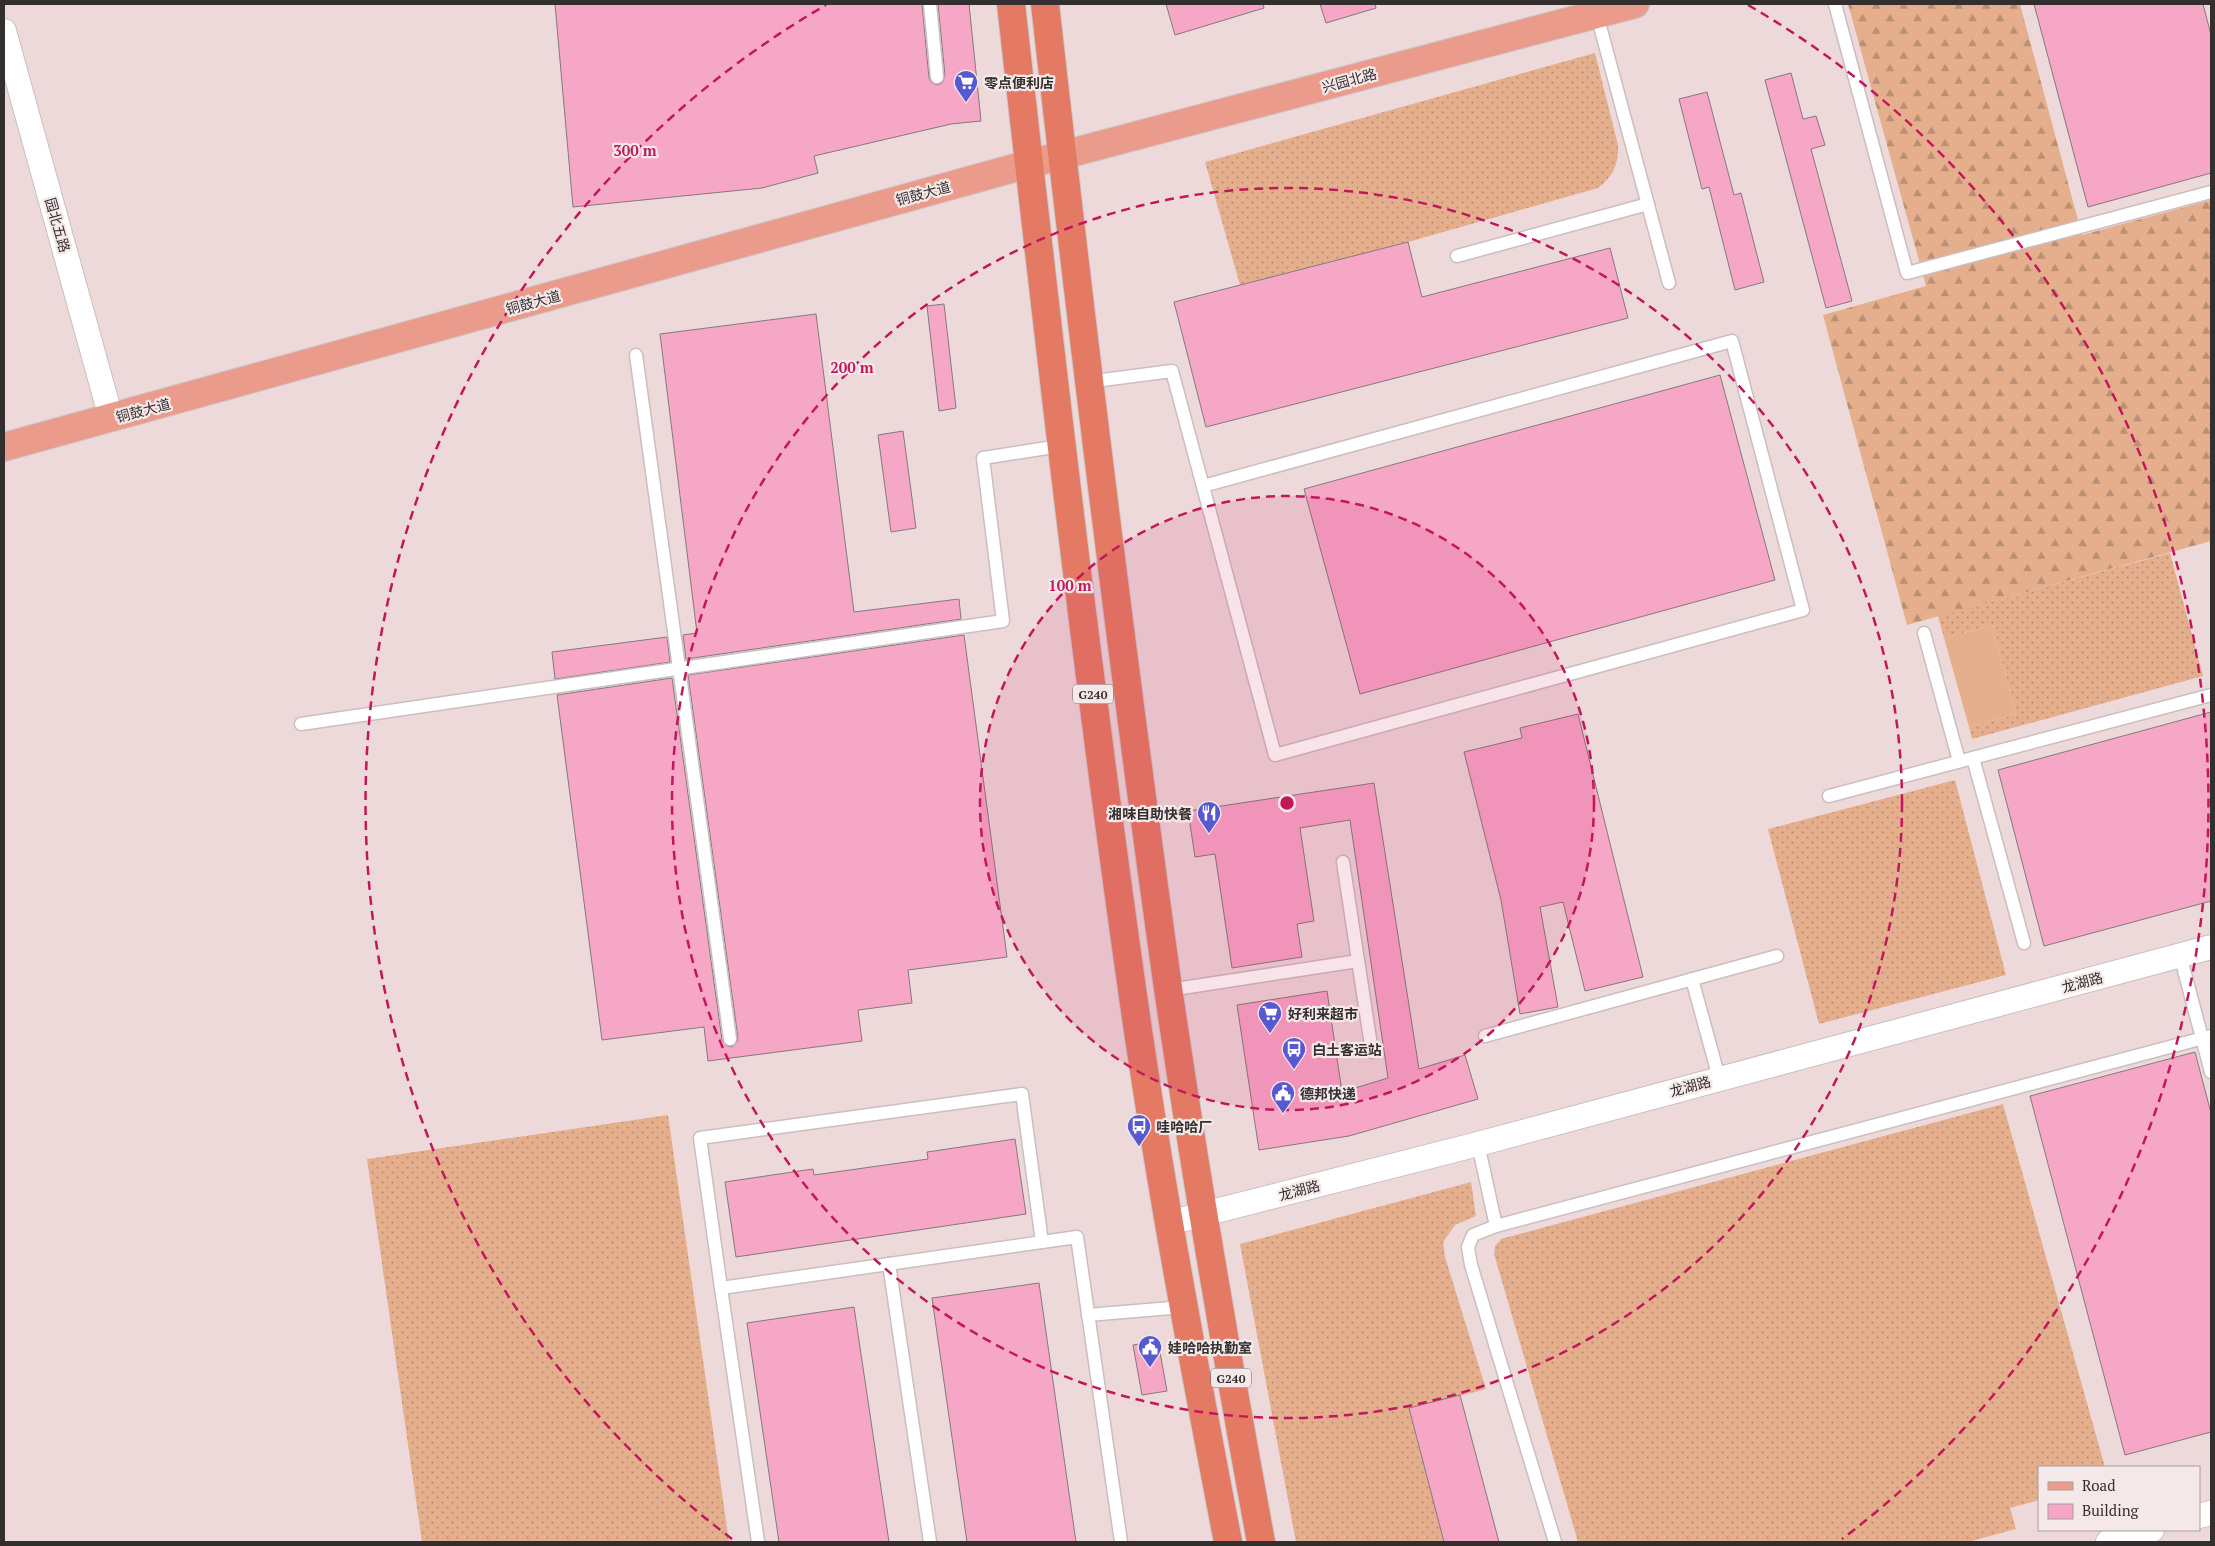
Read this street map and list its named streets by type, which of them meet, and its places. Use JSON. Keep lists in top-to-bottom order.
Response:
{
  "streets": {
    "highway": ["G240"],
    "main road": ["兴园北路", "铜鼓大道"],
    "street": ["园北五路", "龙湖路"]
  },
  "crossings": [
    ["兴园北路", "铜鼓大道"],
    ["兴园北路", "G240"],
    ["铜鼓大道", "园北五路"],
    ["铜鼓大道", "G240"],
    ["G240", "龙湖路"]
  ],
  "places": {
    "supermarket": ["零点便利店", "好利来超市"],
    "restaurant": ["湘味自助快餐"],
    "bus stop": ["白土客运站", "哇哈哈厂"],
    "public building": ["德邦快递", "娃哈哈执勤室"]
  },
  "legend": ["Road", "Building"],
  "rings": ["300 m", "200 m", "100 m"]
}
